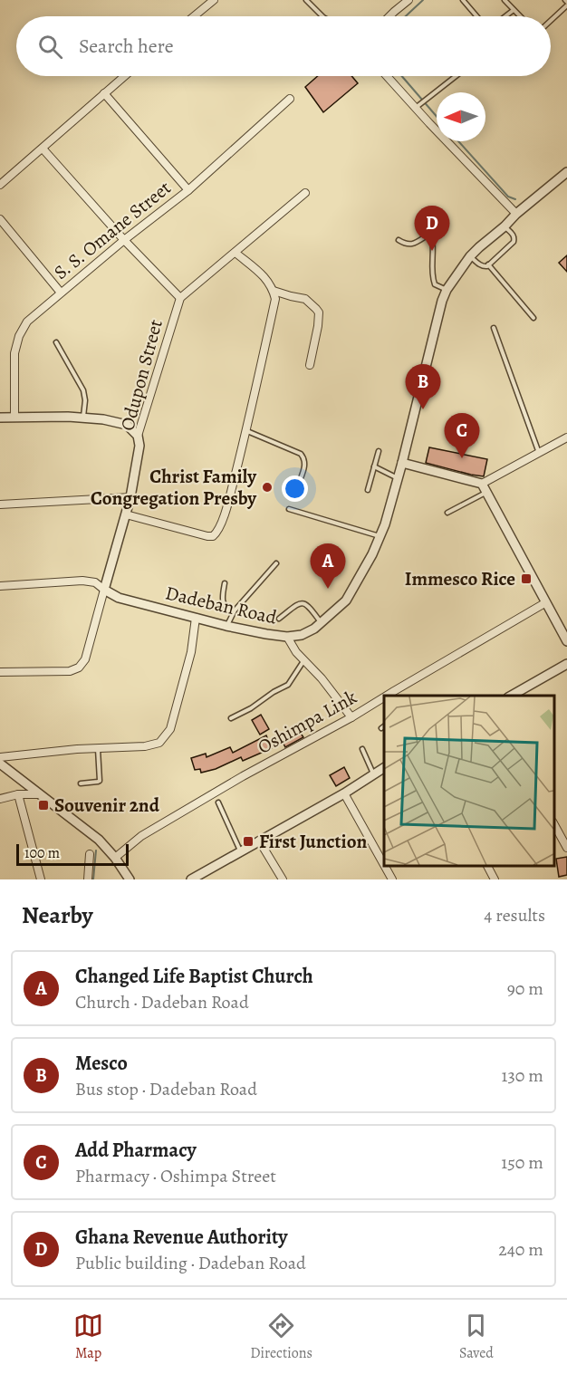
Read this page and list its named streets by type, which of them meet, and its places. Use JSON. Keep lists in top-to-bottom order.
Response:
{
  "streets": {
    "street": [
      "S. S. Omane Street",
      "Odupon Street",
      "Dadeban Road",
      "Oshimpa Link"
    ]
  },
  "crossings": [
    ["Odupon Street", "Dadeban Road"]
  ],
  "places": {
    "other": ["Christ Family Congregation Presby"],
    "transit": ["Immesco Rice", "Souvenir 2nd", "First Junction"]
  },
  "scale_bar": "100 m",
  "north": "left",
  "page": {
    "search": "Search here",
    "pins": [
      "D",
      "B",
      "C",
      "A"
    ],
    "scale": "100 m",
    "heading": ["Nearby", "4 results"],
    "list": [
      {
        "mark": "A",
        "name": "Changed Life Baptist Church",
        "note": "Church · Dadeban Road",
        "value": "90 m"
      },
      {
        "mark": "B",
        "name": "Mesco",
        "note": "Bus stop · Dadeban Road",
        "value": "130 m"
      },
      {
        "mark": "C",
        "name": "Add Pharmacy",
        "note": "Pharmacy · Oshimpa Street",
        "value": "150 m"
      },
      {
        "mark": "D",
        "name": "Ghana Revenue Authority",
        "note": "Public building · Dadeban Road",
        "value": "240 m"
      }
    ],
    "nav": ["Map", "Directions", "Saved"]
  }
}
